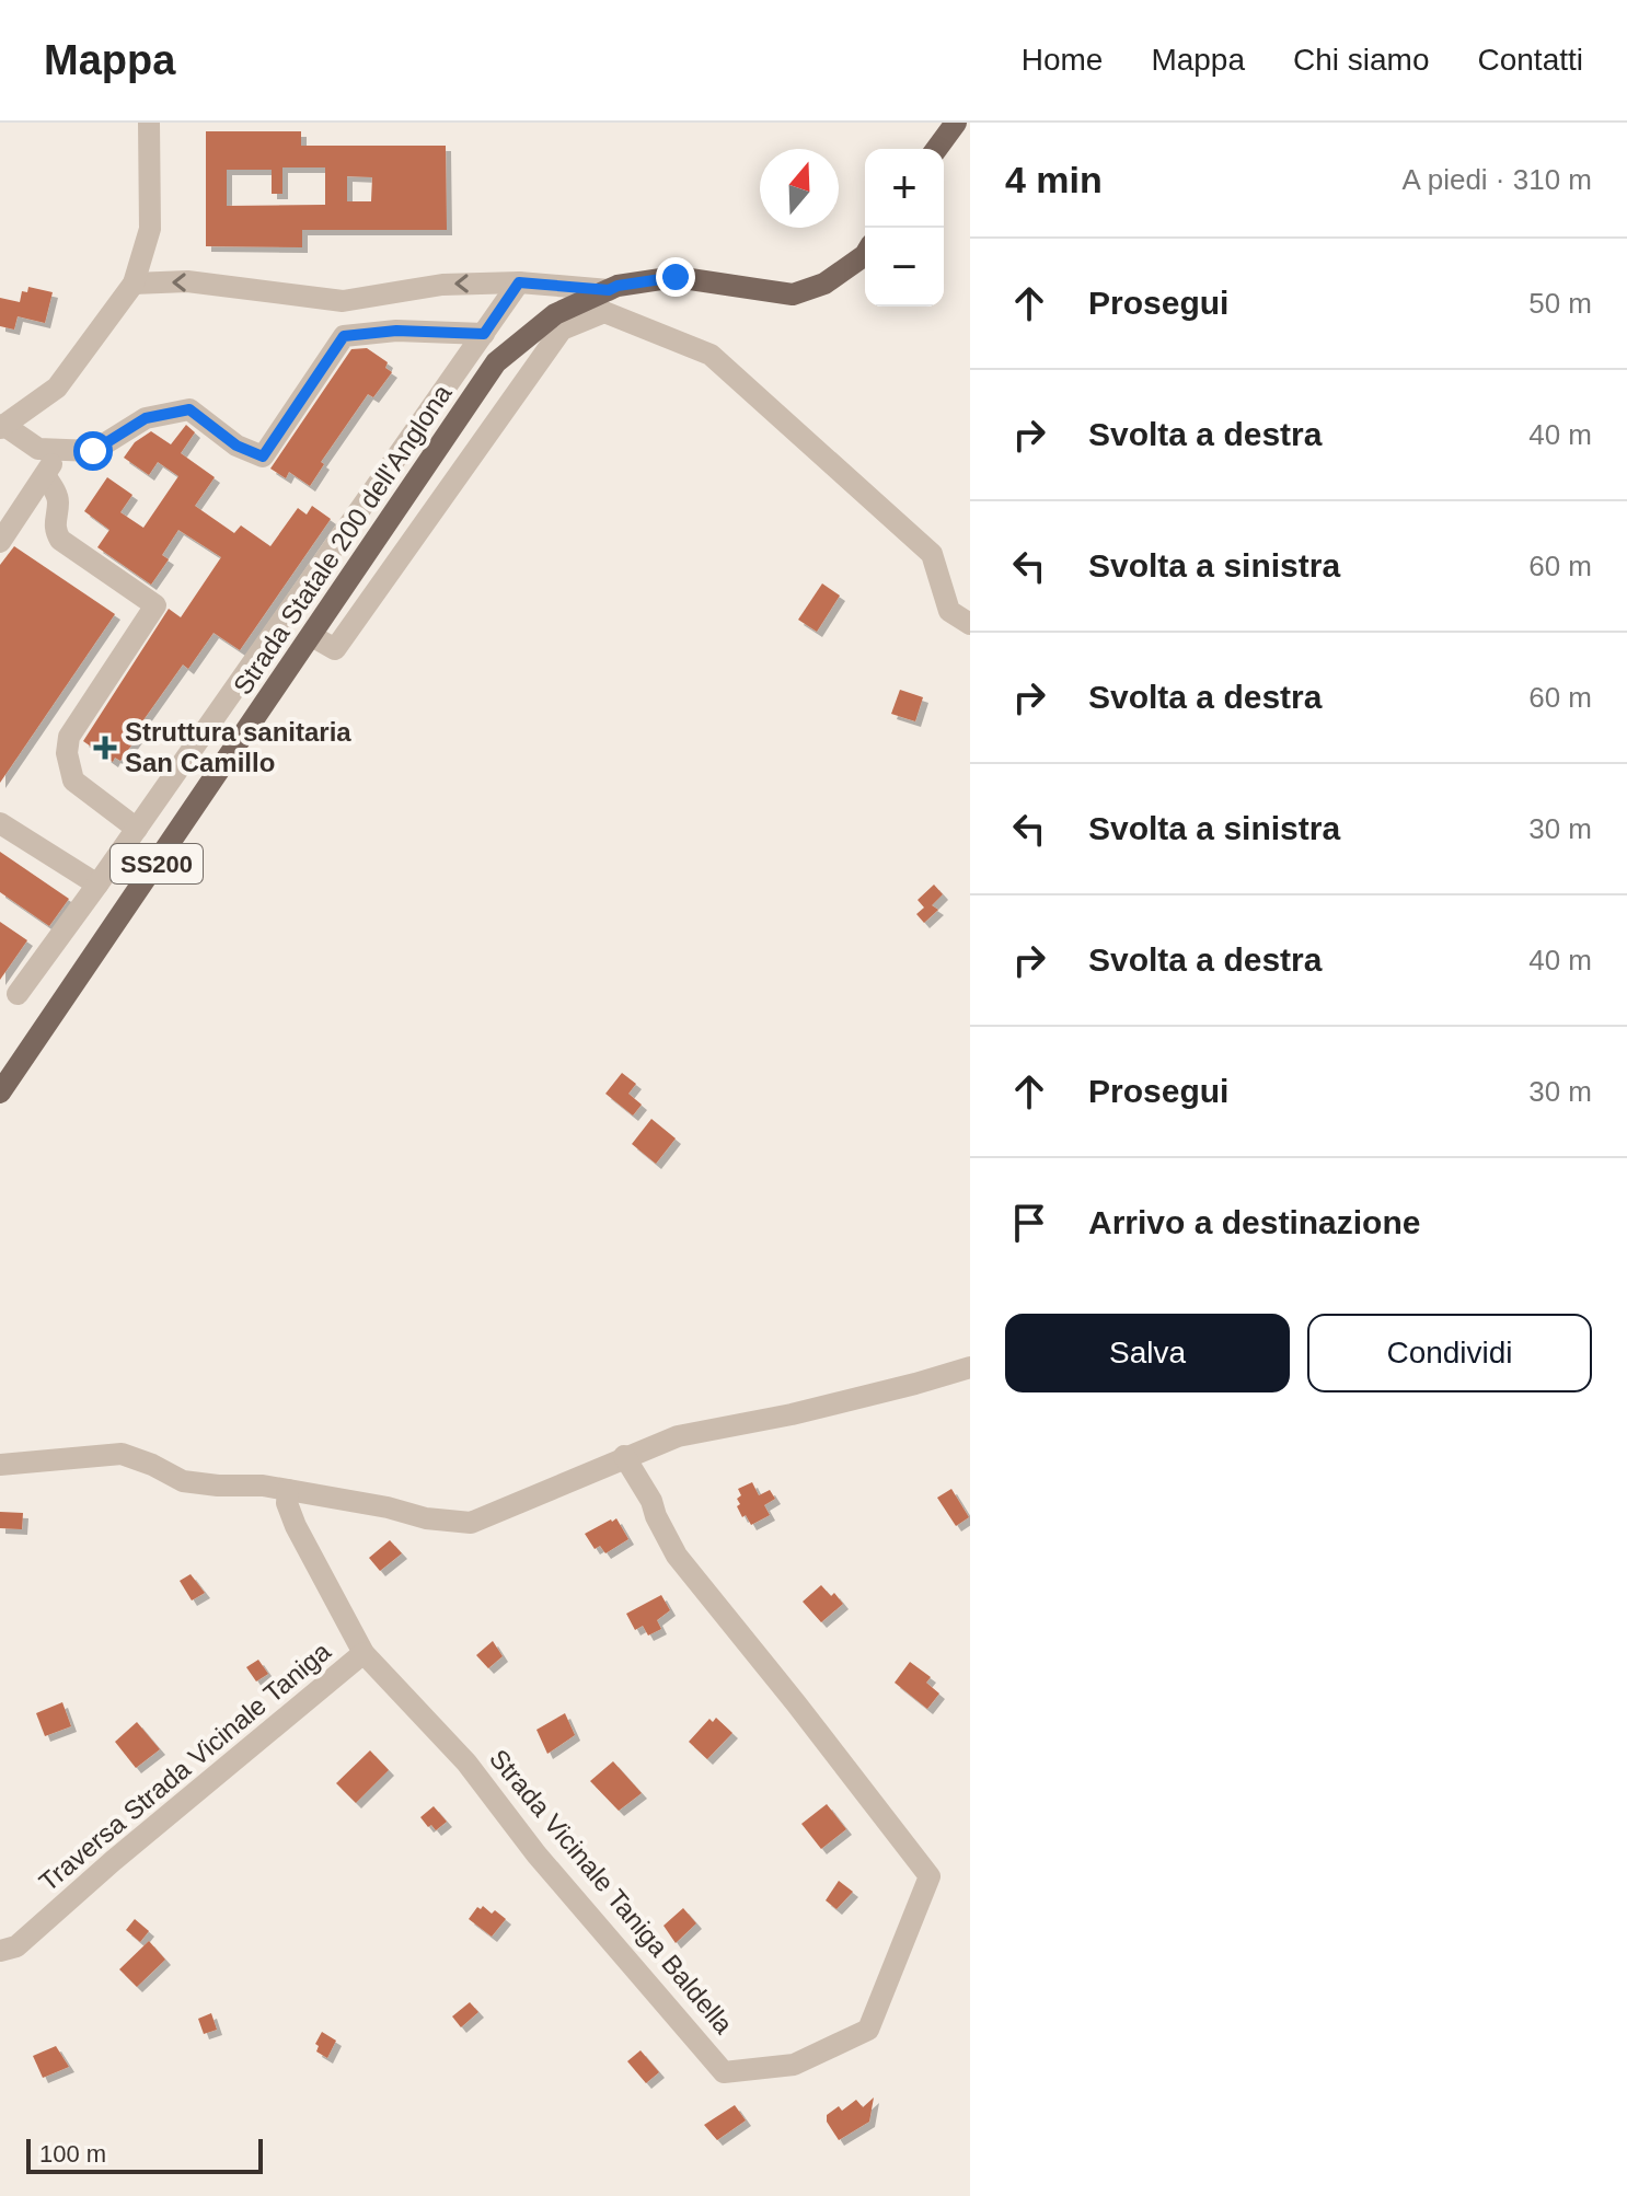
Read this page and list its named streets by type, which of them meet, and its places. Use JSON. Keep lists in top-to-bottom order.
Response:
{
  "streets": {
    "main road": ["Strada Statale 200 dell'Anglona", "SS200"],
    "street": ["Traversa Strada Vicinale Taniga", "Strada Vicinale Taniga Baldella"]
  },
  "crossings": [
    ["Traversa Strada Vicinale Taniga", "Strada Vicinale Taniga Baldella"]
  ],
  "places": {
    "health": ["Struttura sanitaria San Camillo"]
  },
  "scale_bar": "100 m",
  "north": "top",
  "page": {
    "header": "Mappa",
    "nav": [
      "Home",
      "Mappa",
      "Chi siamo",
      "Contatti"
    ],
    "heading": ["4 min", "A piedi · 310 m"],
    "map_buttons": ["+", "−"],
    "list": [
      ["Prosegui", "50 m"],
      ["Svolta a destra", "40 m"],
      ["Svolta a sinistra", "60 m"],
      ["Svolta a destra", "60 m"],
      ["Svolta a sinistra", "30 m"],
      ["Svolta a destra", "40 m"],
      ["Prosegui", "30 m"],
      "Arrivo a destinazione"
    ],
    "buttons": ["Salva", "Condividi"],
    "scale": "100 m"
  }
}
